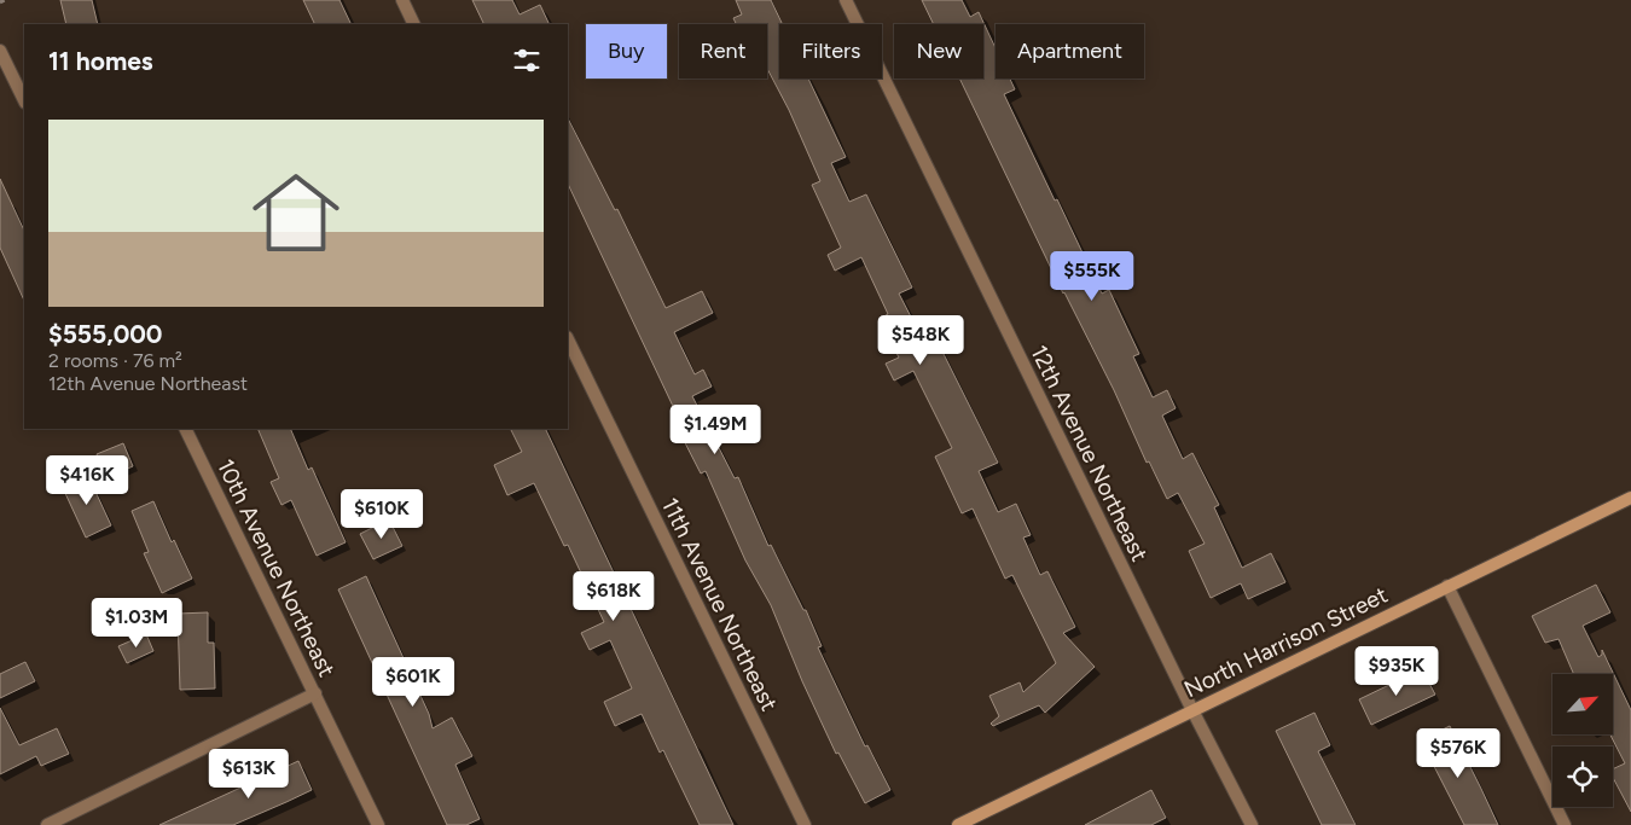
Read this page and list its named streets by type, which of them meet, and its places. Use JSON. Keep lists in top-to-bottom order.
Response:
{
  "streets": {
    "street": [
      "12th Avenue Northeast",
      "10th Avenue Northeast",
      "11th Avenue Northeast",
      "North Harrison Street"
    ]
  },
  "crossings": [
    ["12th Avenue Northeast", "North Harrison Street"]
  ],
  "north": "top right",
  "page": {
    "chip": [
      "Buy",
      "Rent",
      "Filters",
      "New",
      "Apartment"
    ],
    "heading": "11 homes",
    "list": [
      {
        "name": "$555,000",
        "note": "2 rooms · 76 m² · 12th Avenue Northeast"
      }
    ],
    "price": [
      "$555K",
      "$548K",
      "$1.49M",
      "$416K",
      "$610K",
      "$618K",
      "$1.03M",
      "$935K",
      "$601K",
      "$576K",
      "$613K"
    ]
  }
}
